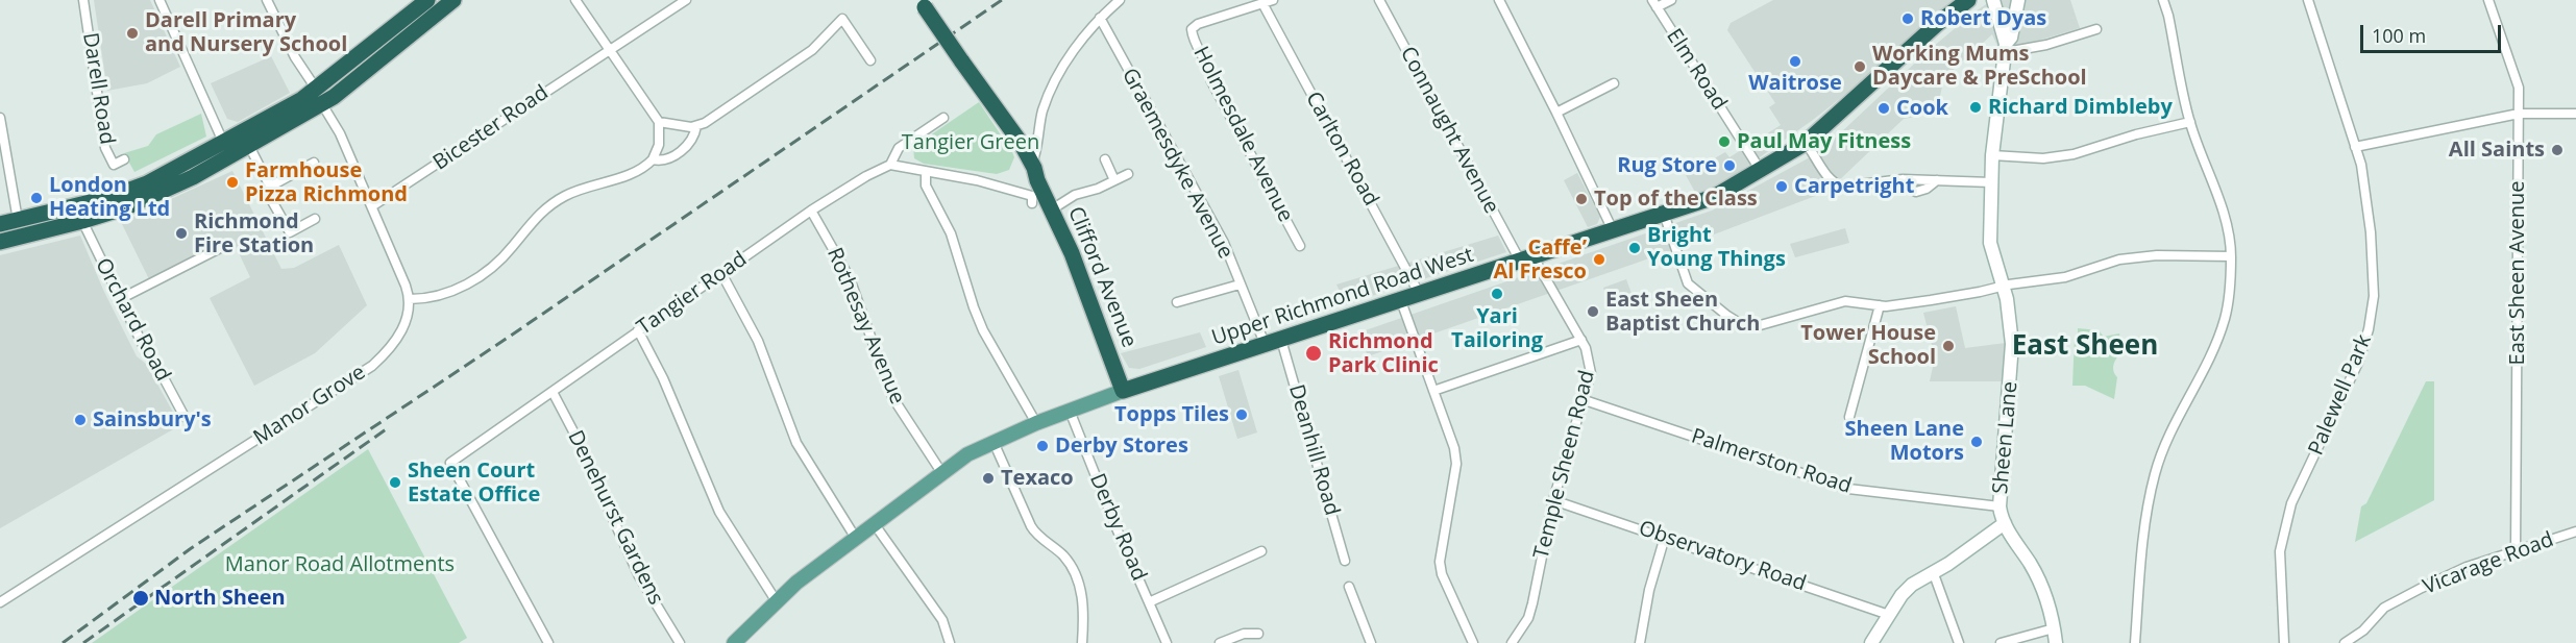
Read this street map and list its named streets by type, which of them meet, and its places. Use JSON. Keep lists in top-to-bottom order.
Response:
{
  "streets": {
    "highway": ["Clifford Avenue", "Upper Richmond Road West"],
    "main road": ["Sheen Lane"],
    "street": [
      "Elm Road",
      "Darell Road",
      "Bicester Road",
      "Connaught Avenue",
      "Holmesdale Avenue",
      "Carlton Road",
      "Graemesdyke Avenue",
      "East Sheen Avenue",
      "Tangier Road",
      "Orchard Road",
      "Rothesay Avenue",
      "Palewell Park",
      "Manor Grove",
      "Deanhill Road",
      "Palmerston Road",
      "Temple Sheen Road",
      "Denehurst Gardens",
      "Derby Road",
      "Observatory Road",
      "Vicarage Road"
    ]
  },
  "crossings": [
    ["Elm Road", "Upper Richmond Road West"],
    ["Connaught Avenue", "Upper Richmond Road West"],
    ["Connaught Avenue", "Temple Sheen Road"],
    ["Holmesdale Avenue", "Carlton Road"],
    ["Carlton Road", "Upper Richmond Road West"],
    ["Graemesdyke Avenue", "Upper Richmond Road West"],
    ["East Sheen Avenue", "Vicarage Road"],
    ["Clifford Avenue", "Upper Richmond Road West"],
    ["Tangier Road", "Rothesay Avenue"],
    ["Tangier Road", "Denehurst Gardens"],
    ["Upper Richmond Road West", "Rothesay Avenue"],
    ["Upper Richmond Road West", "Deanhill Road"],
    ["Upper Richmond Road West", "Temple Sheen Road"],
    ["Upper Richmond Road West", "Derby Road"],
    ["Sheen Lane", "Palmerston Road"],
    ["Palmerston Road", "Temple Sheen Road"],
    ["Temple Sheen Road", "Observatory Road"]
  ],
  "districts": ["East Sheen"],
  "parks": ["Tangier Green", "Manor Road Allotments"],
  "places": [
    "Robert Dyas",
    "Darell Primary and Nursery School",
    "Waitrose",
    "Working Mums Daycare & PreSchool",
    "Richard Dimbleby",
    "Cook",
    "Paul May Fitness",
    "All Saints",
    "Rug Store",
    "Farmhouse Pizza Richmond",
    "Carpetright",
    "London Heating Ltd",
    "Top of the Class",
    "Richmond Fire Station",
    "Bright Young Things",
    "Caffe’ Al Fresco",
    "Yari Tailoring",
    "East Sheen Baptist Church",
    "Tower House School",
    "Richmond Park Clinic",
    "Topps Tiles",
    "Sainsbury's",
    "Sheen Lane Motors",
    "Derby Stores",
    "Texaco",
    "Sheen Court Estate Office",
    "North Sheen"
  ],
  "scale_bar": "100 m"
}
